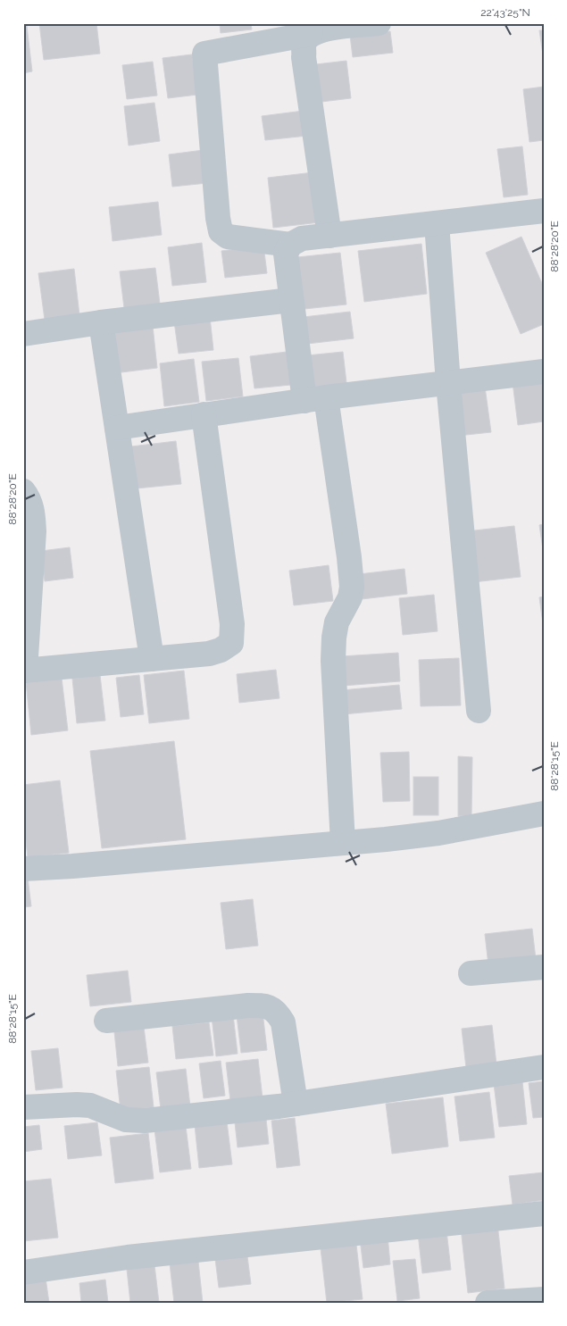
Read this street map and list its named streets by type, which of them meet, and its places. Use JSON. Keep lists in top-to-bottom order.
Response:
{
  "coordinates": ["22°43'25\"N", "88°28'20\"E", "88°28'15\"E"]
}
